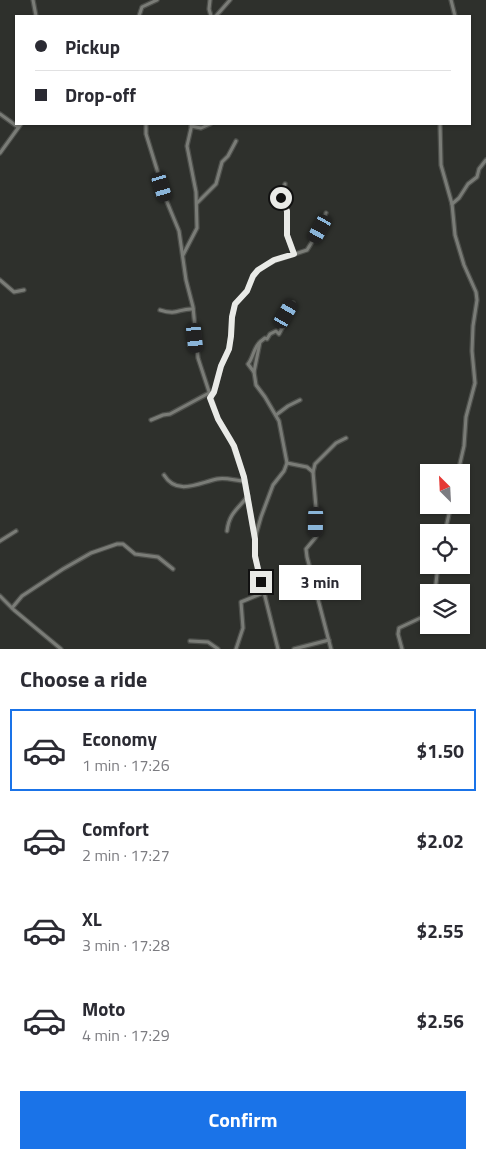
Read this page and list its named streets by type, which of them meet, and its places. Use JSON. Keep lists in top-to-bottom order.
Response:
{
  "north": "top left",
  "page": {
    "banner": ["Pickup", "Drop-off"],
    "bubble": "3 min",
    "heading": "Choose a ride",
    "list": [
      {
        "name": "Economy",
        "note": "1 min · 17:26",
        "value": "$1.50"
      },
      {
        "name": "Comfort",
        "note": "2 min · 17:27",
        "value": "$2.02"
      },
      {
        "name": "XL",
        "note": "3 min · 17:28",
        "value": "$2.55"
      },
      {
        "name": "Moto",
        "note": "4 min · 17:29",
        "value": "$2.56"
      }
    ],
    "buttons": "Confirm"
  }
}
